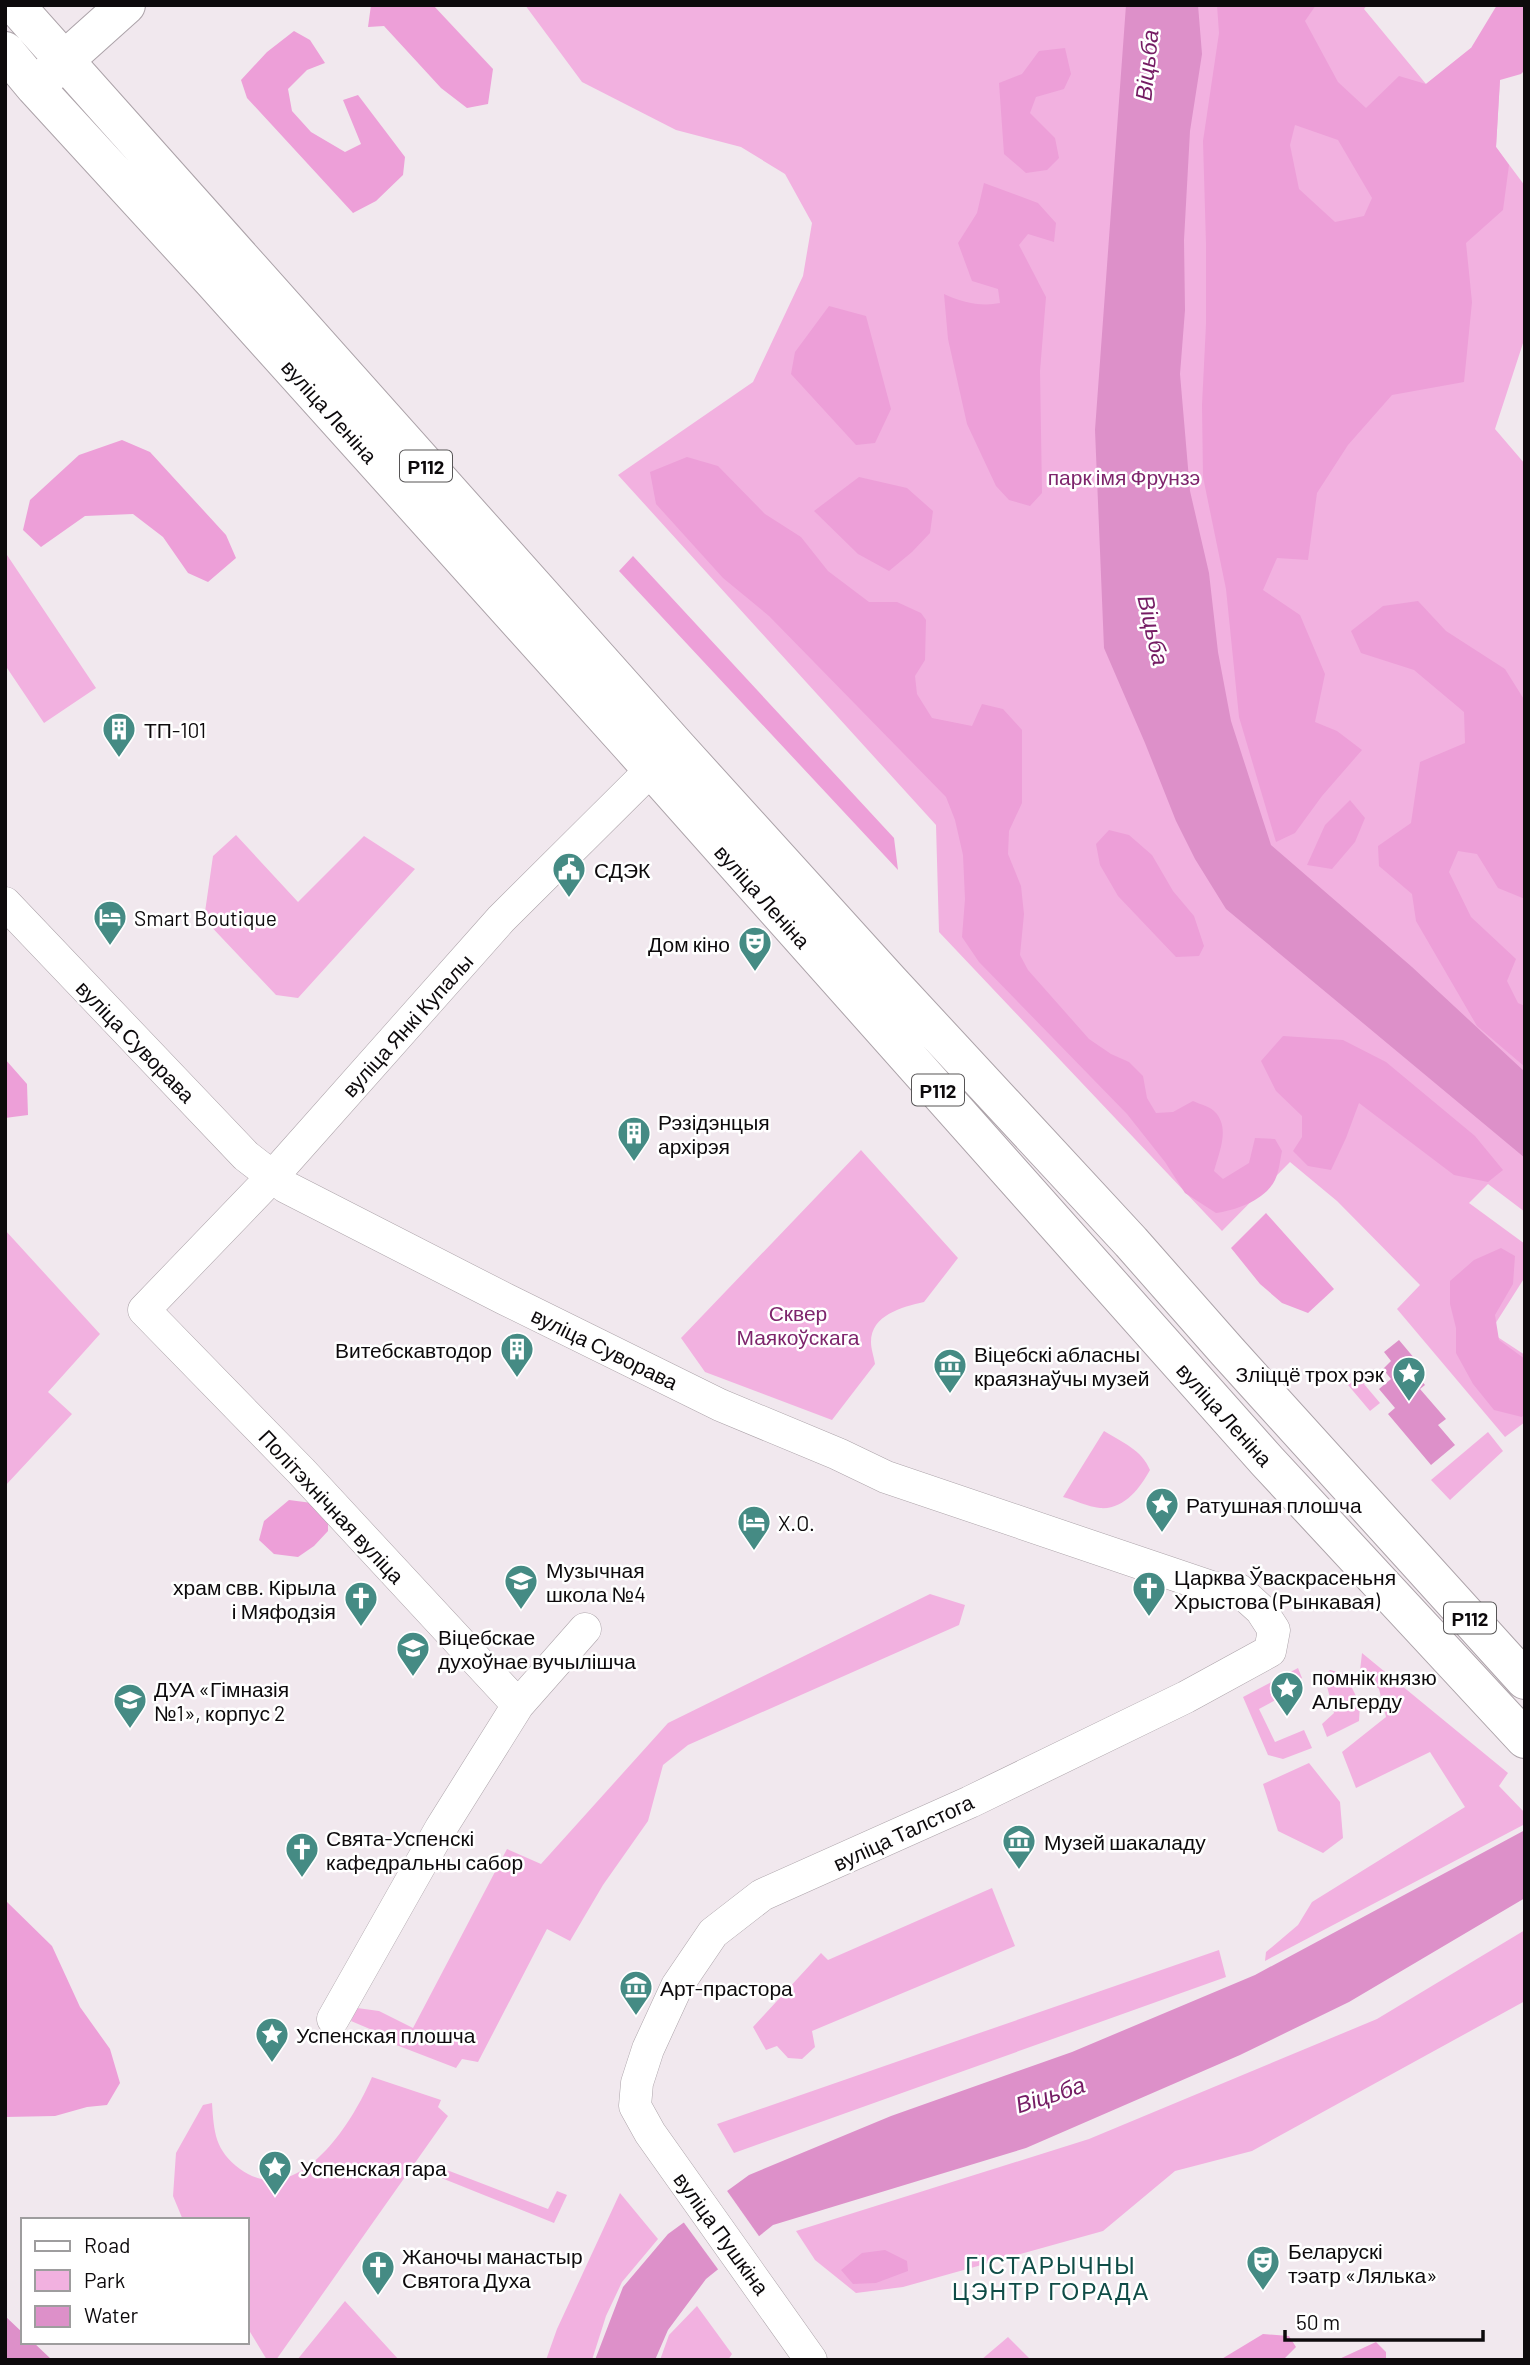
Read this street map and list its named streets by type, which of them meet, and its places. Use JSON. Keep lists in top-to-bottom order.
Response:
{
  "streets": {
    "main road": ["вуліца Леніна", "Р112"],
    "street": [
      "вуліца Янкі Купалы",
      "вуліца Суворава",
      "Політэхнічная вуліца",
      "вуліца Талстога",
      "вуліца Пушкіна"
    ]
  },
  "crossings": [
    ["вуліца Леніна", "вуліца Янкі Купалы"],
    ["вуліца Янкі Купалы", "вуліца Суворава"],
    ["вуліца Янкі Купалы", "Політэхнічная вуліца"],
    ["вуліца Суворава", "вуліца Талстога"],
    ["вуліца Талстога", "вуліца Пушкіна"]
  ],
  "districts": ["ГІСТАРЫЧНЫ ЦЭНТР ГОРАДА"],
  "water": ["Віцьба"],
  "parks": ["парк імя Фрунзэ", "Сквер Маякоўскага"],
  "places": {
    "building": ["ТП-101", "Рэзідэнцыя архірэя", "Витебскавтодор"],
    "public building": ["СДЭК"],
    "hotel": ["Smart Boutique", "X.O."],
    "theatre": ["Дом кіно", "Беларускі тэатр «Лялька»"],
    "museum": ["Віцебскі абласны краязнаўчы музей", "Музей шакаладу", "Арт-прастора"],
    "place": [
      "Зліццё трох рэк",
      "Ратушная плошча",
      "помнік князю Альгерду",
      "Успенская плошча",
      "Успенская гара"
    ],
    "school or university": ["Музычная школа №4", "Віцебскае духоўнае вучылішча", "ДУА «Гімназія №1», корпус 2"],
    "church": [
      "Царква Ўваскрасеньня Хрыстова (Рынкавая)",
      "храм свв. Кірыла і Мяфодзія",
      "Свята-Успенскі кафедральны сабор",
      "Жаночы манастыр Святога Духа"
    ]
  },
  "legend": ["Road", "Park", "Water"],
  "scale_bar": "50 m"
}
